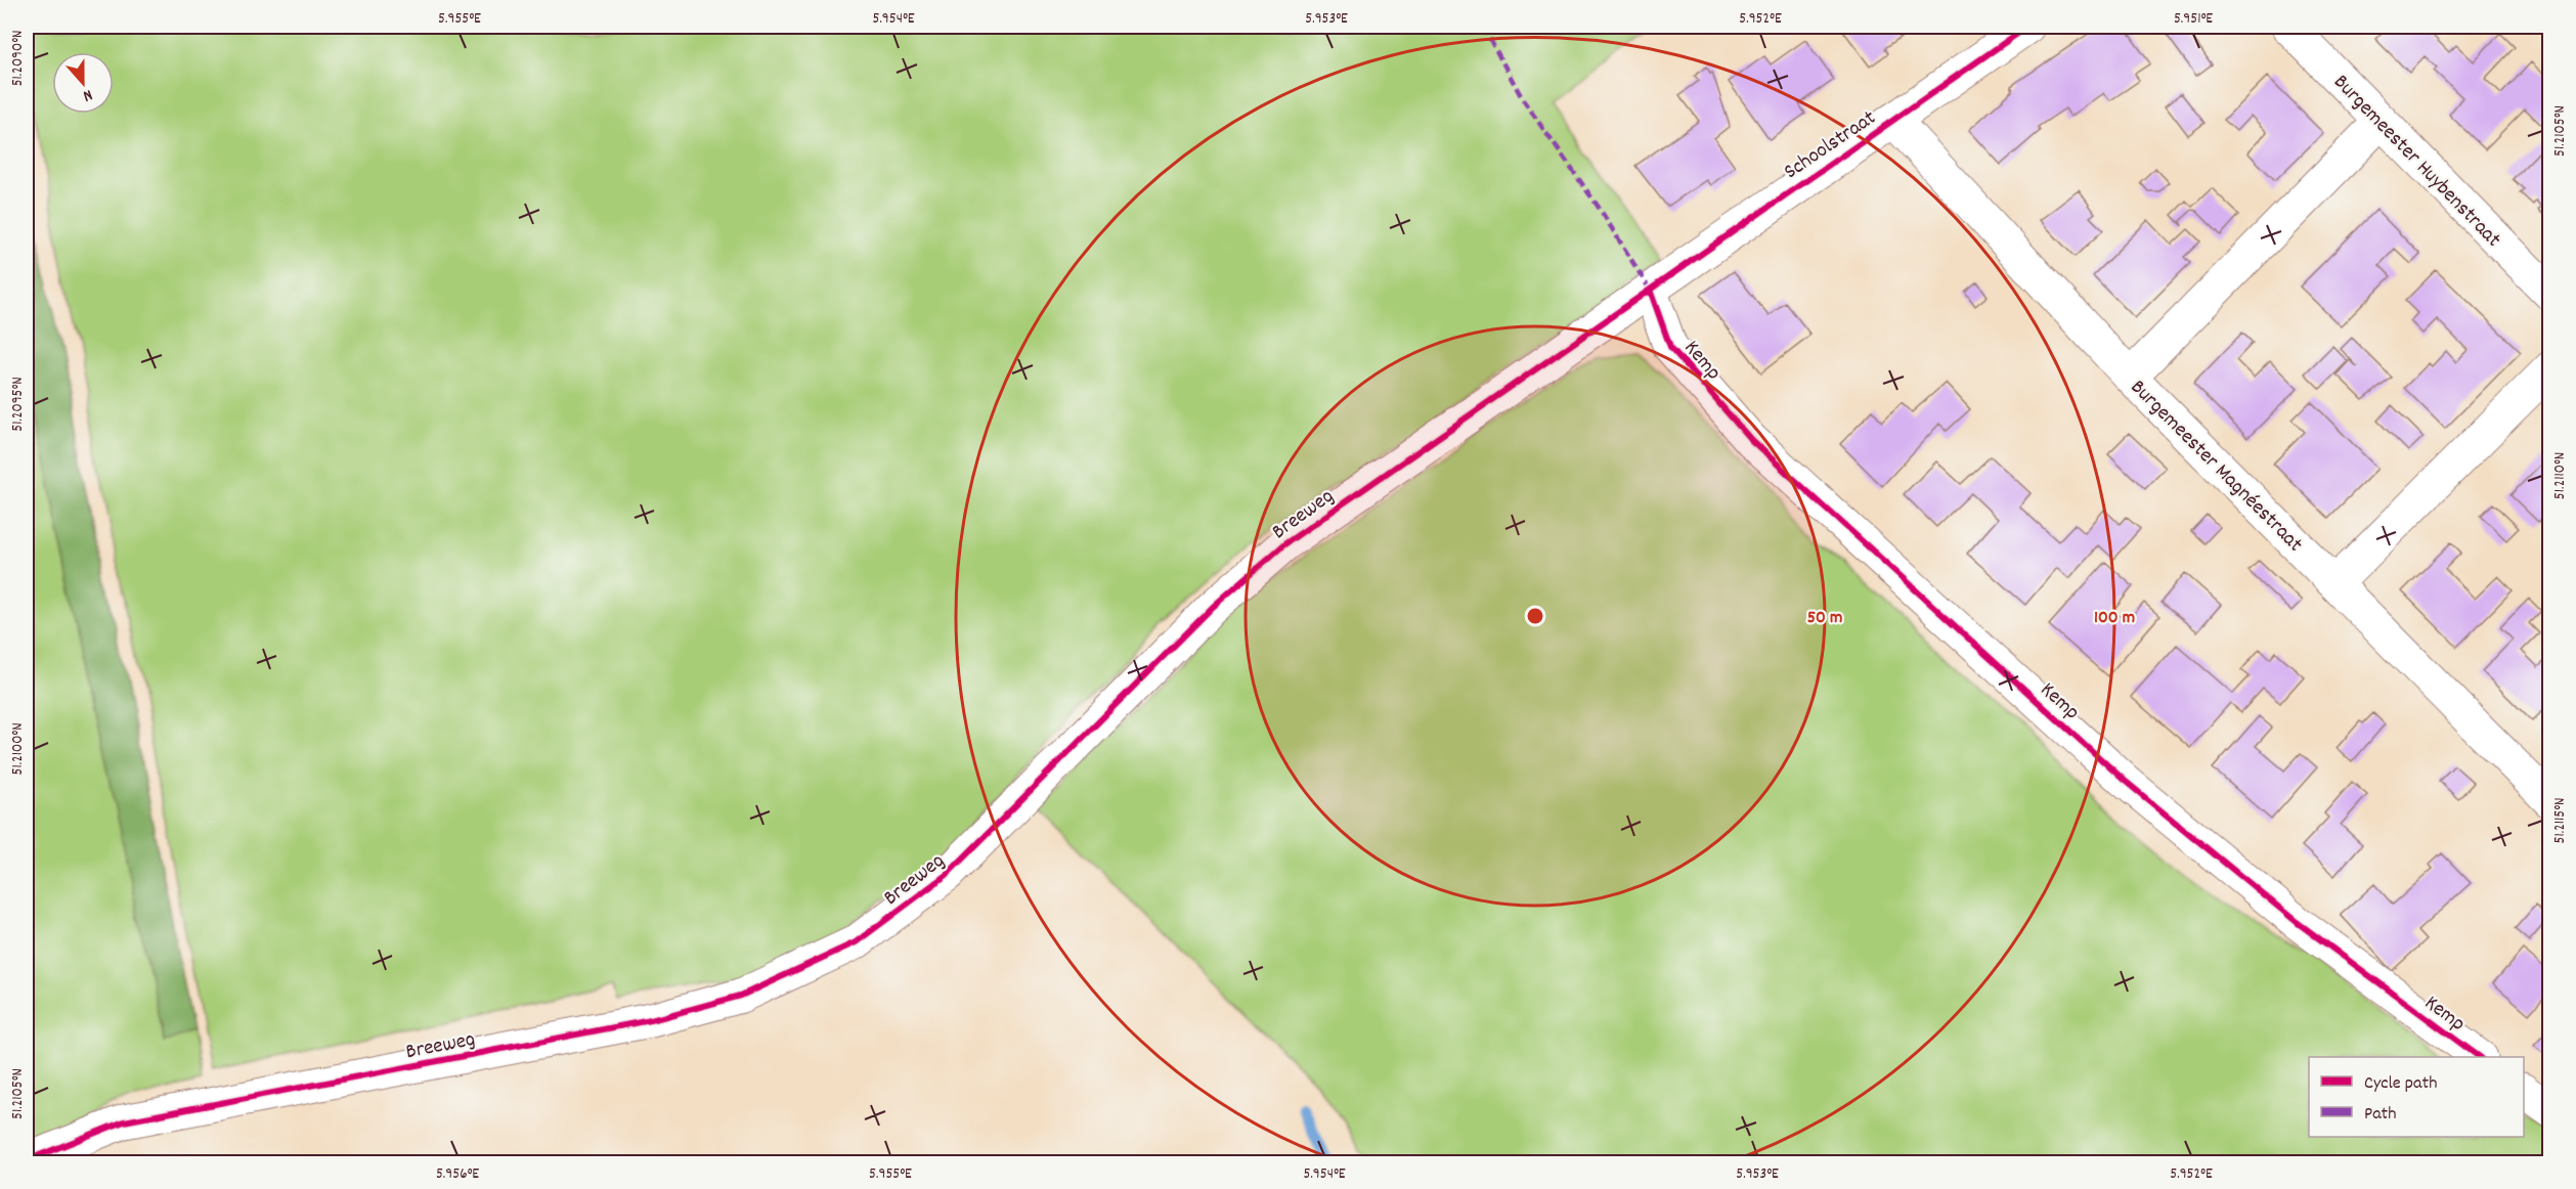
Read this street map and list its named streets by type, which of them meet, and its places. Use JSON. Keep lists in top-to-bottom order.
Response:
{
  "streets": {
    "street": [
      "Schoolstraat",
      "Burgemeester Huybenstraat",
      "Kemp",
      "Burgemeester Magnéestraat",
      "Breeweg"
    ]
  },
  "crossings": [
    ["Schoolstraat", "Kemp"],
    ["Schoolstraat", "Burgemeester Magnéestraat"],
    ["Schoolstraat", "Breeweg"],
    ["Kemp", "Breeweg"]
  ],
  "legend": ["Cycle path", "Path"],
  "north": "bottom",
  "coordinates": [
    "5.955°E",
    "5.954°E",
    "5.953°E",
    "5.952°E",
    "5.951°E",
    "51.2090°N",
    "51.2105°N",
    "51.2095°N",
    "51.2110°N",
    "51.2100°N",
    "51.2115°N",
    "5.956°E"
  ],
  "rings": ["50 m", "100 m"]
}
